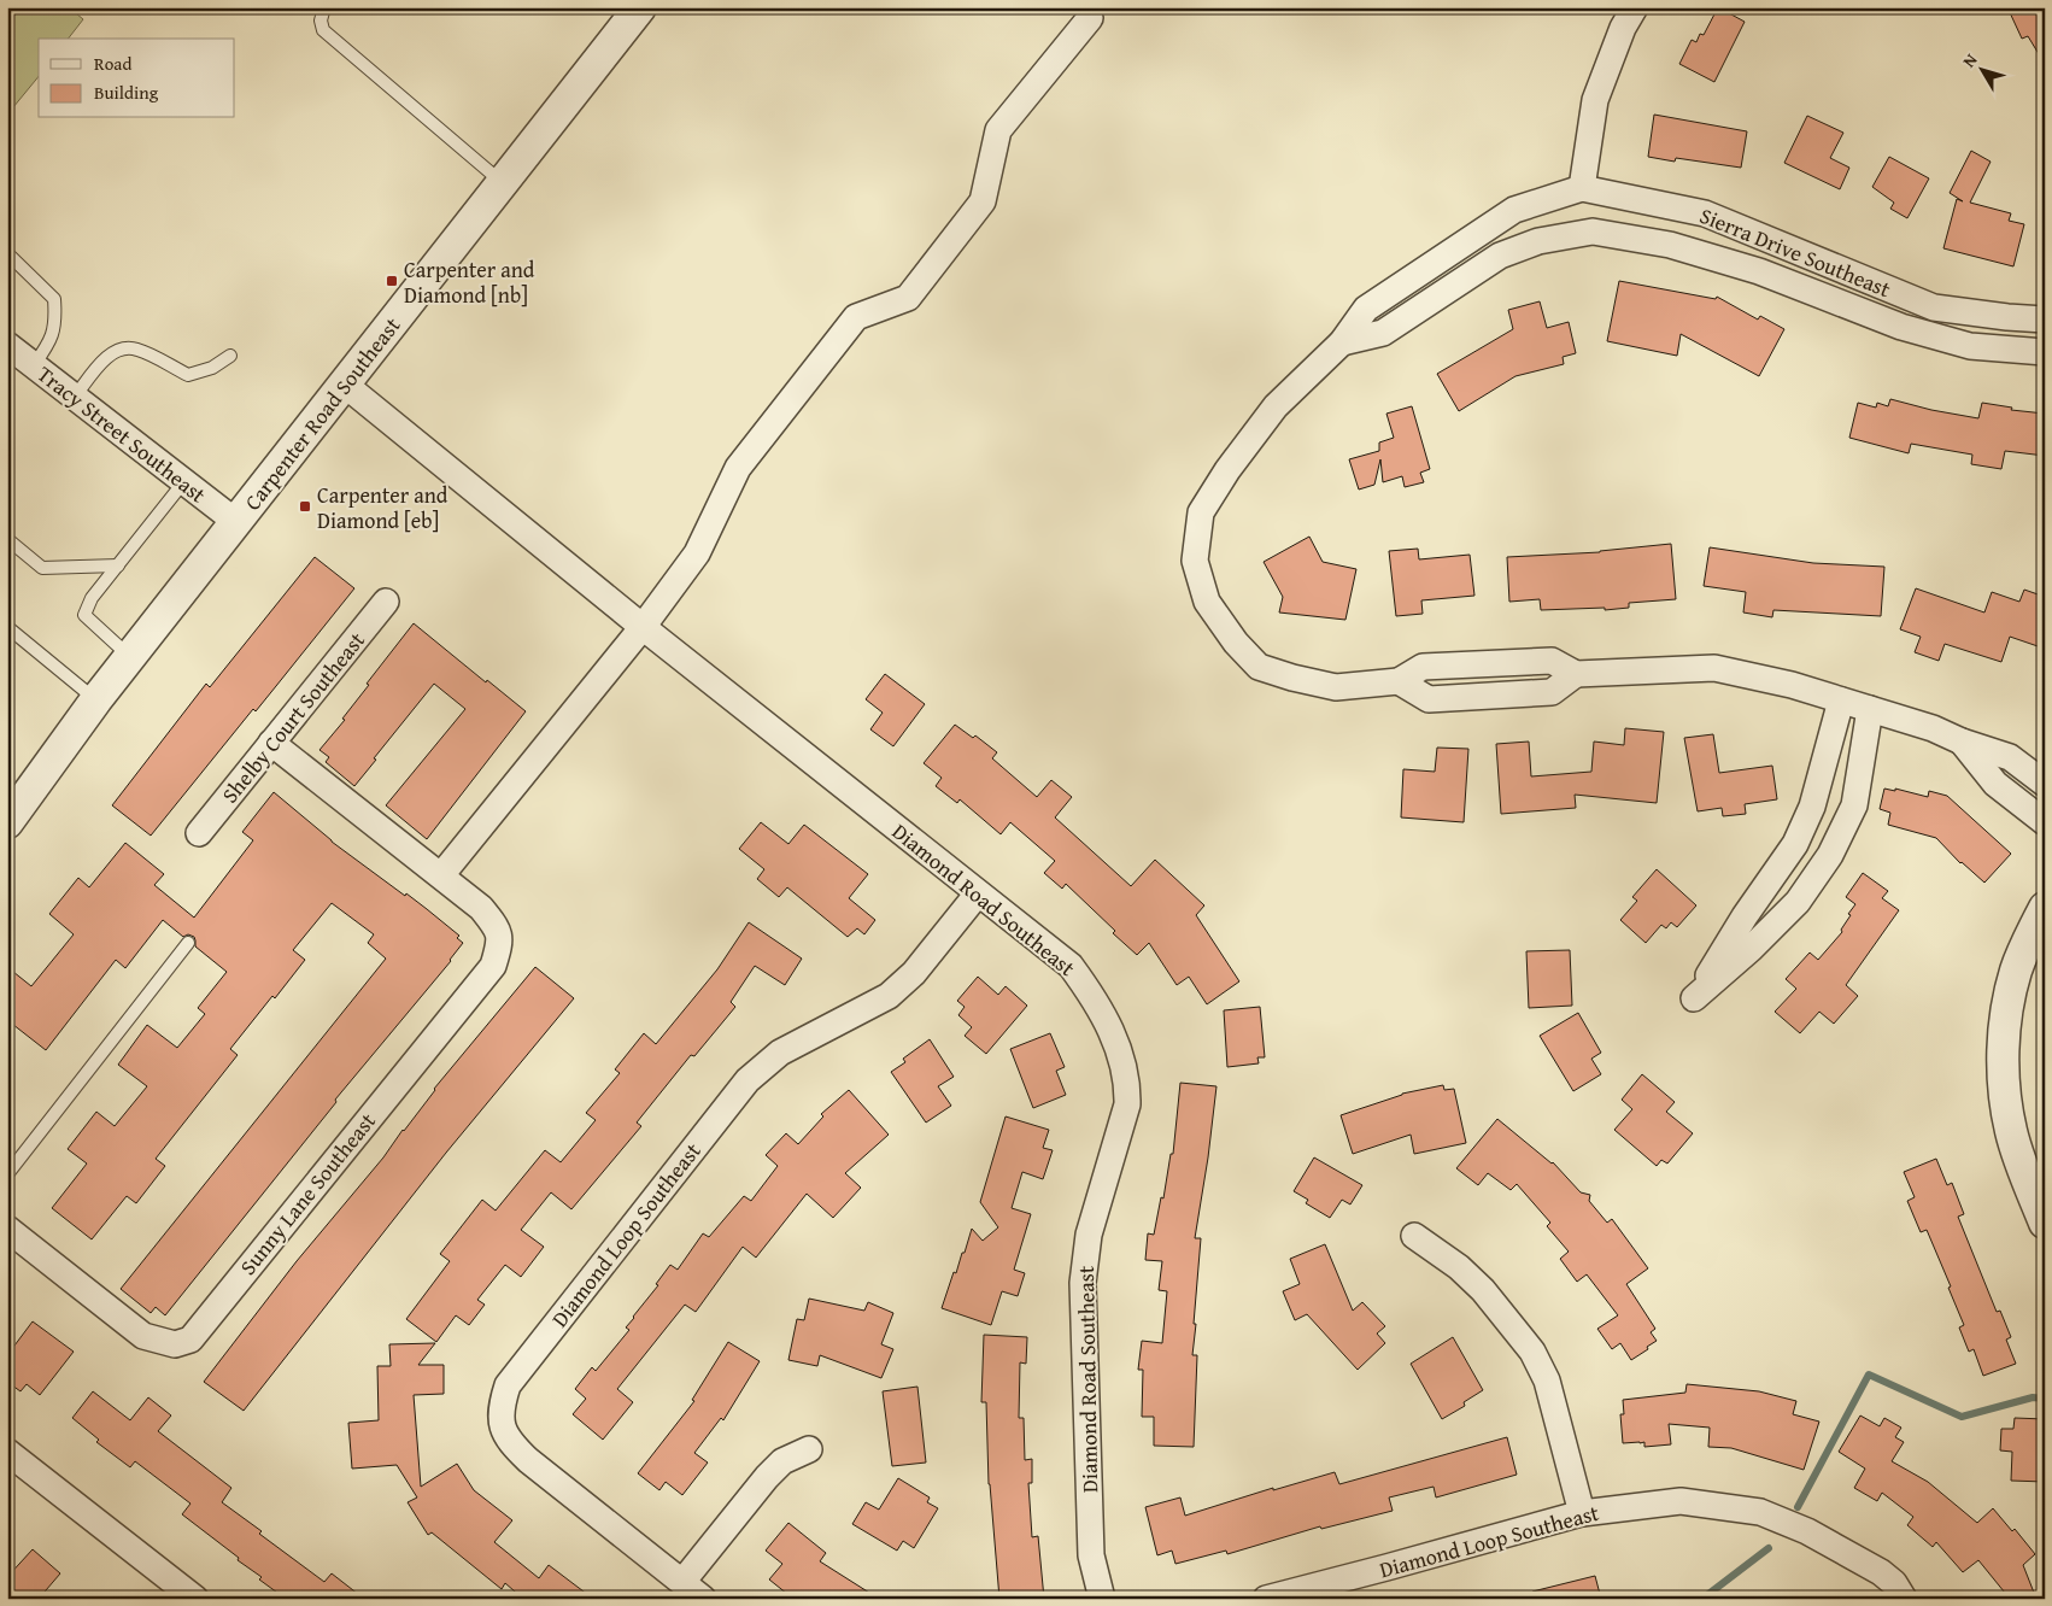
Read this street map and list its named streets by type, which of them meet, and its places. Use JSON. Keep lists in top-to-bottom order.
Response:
{
  "streets": {
    "street": [
      "Sierra Drive Southeast",
      "Carpenter Road Southeast",
      "Tracy Street Southeast",
      "Shelby Court Southeast",
      "Diamond Road Southeast",
      "Sunny Lane Southeast",
      "Diamond Loop Southeast"
    ]
  },
  "crossings": [
    ["Carpenter Road Southeast", "Tracy Street Southeast"],
    ["Carpenter Road Southeast", "Diamond Road Southeast"],
    ["Shelby Court Southeast", "Sunny Lane Southeast"],
    ["Diamond Road Southeast", "Diamond Loop Southeast"]
  ],
  "places": {
    "transit": ["Carpenter and Diamond [nb]", "Carpenter and Diamond [eb]"]
  },
  "legend": ["Road", "Building"],
  "north": "top left"
}
